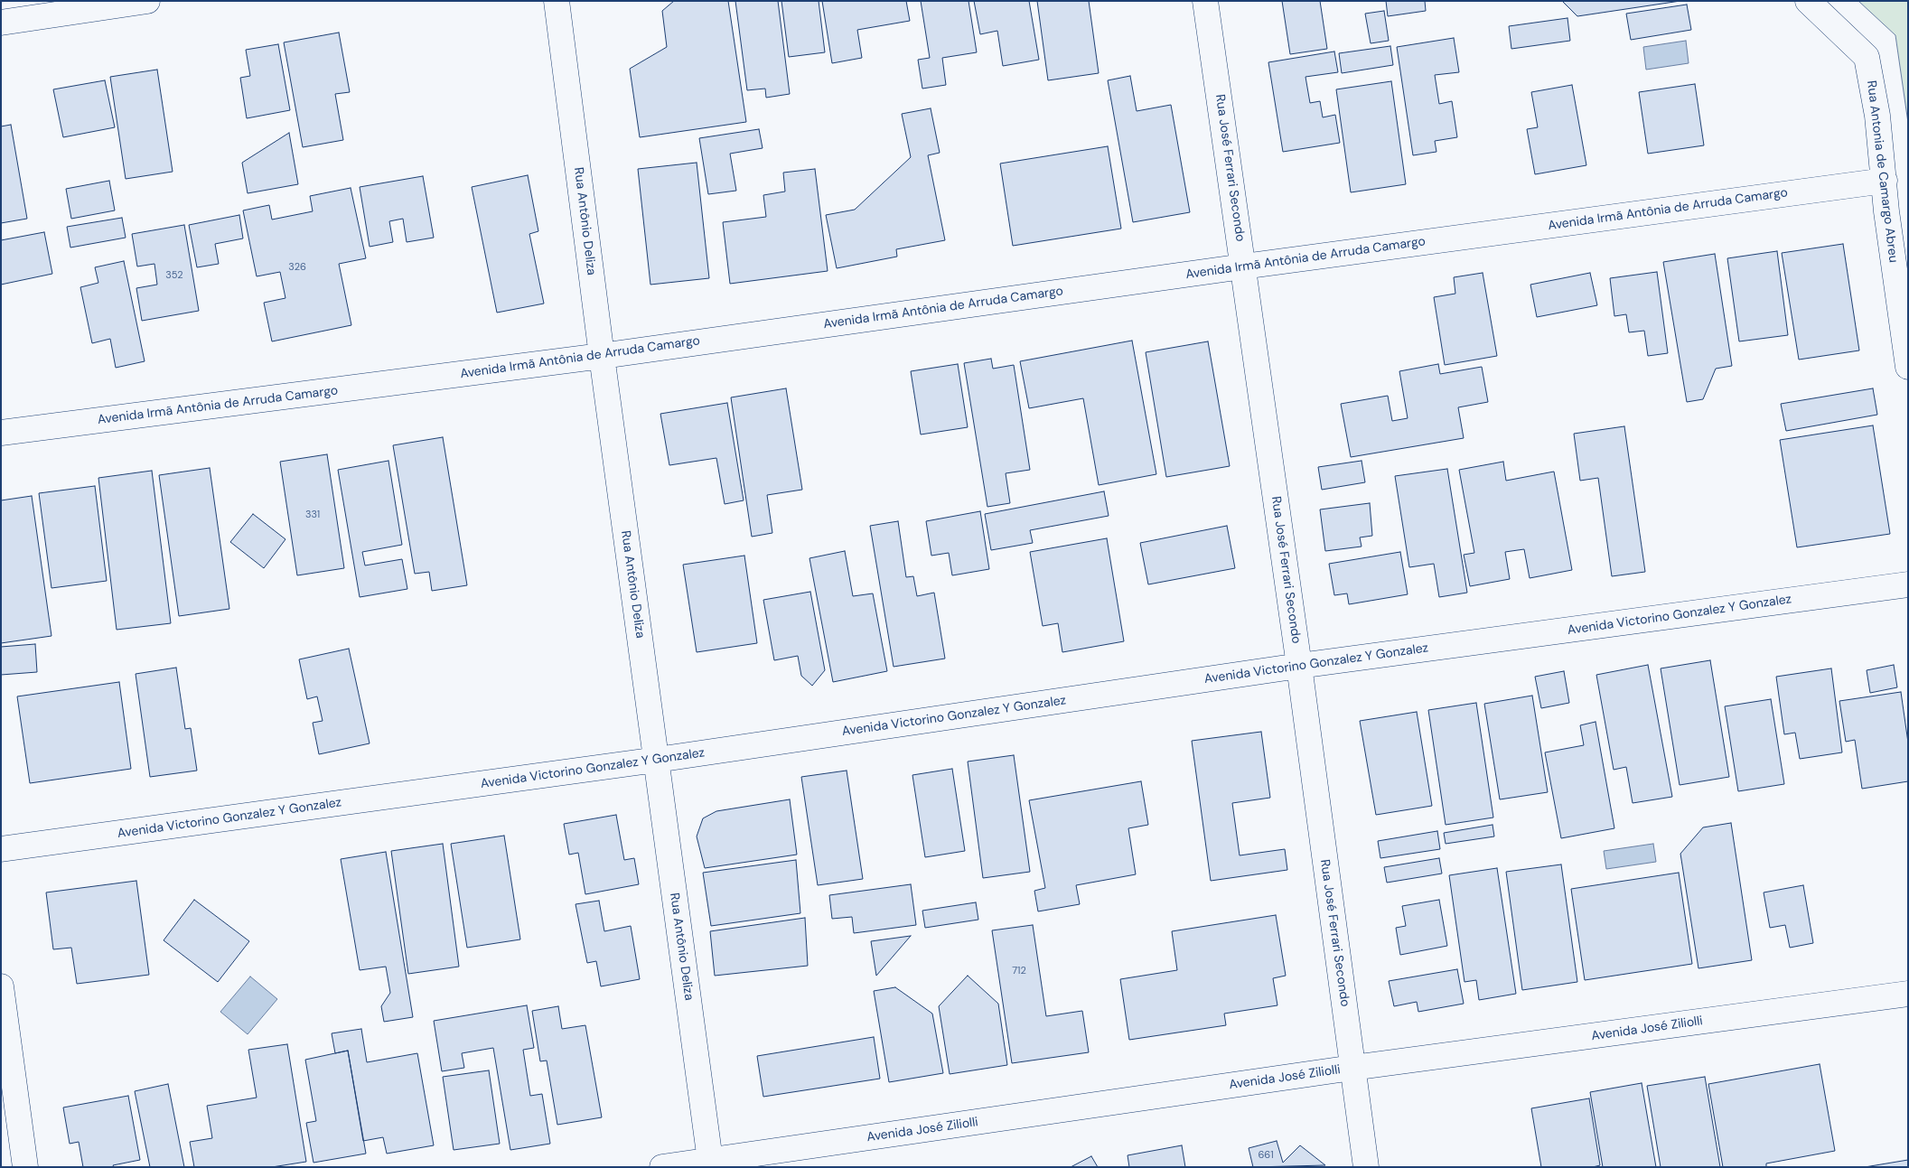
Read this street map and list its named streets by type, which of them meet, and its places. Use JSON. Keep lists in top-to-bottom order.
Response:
{
  "streets": {
    "street": [
      "Rua José Ferrari Secondo",
      "Rua Antonia de Camargo Abreu",
      "Avenida Irmã Antônia de Arruda Camargo",
      "Rua Antônio Deliza",
      "Avenida Victorino Gonzalez Y Gonzalez",
      "Avenida José Ziliolli"
    ]
  },
  "crossings": [
    ["Rua José Ferrari Secondo", "Avenida Irmã Antônia de Arruda Camargo"],
    ["Rua José Ferrari Secondo", "Avenida Victorino Gonzalez Y Gonzalez"],
    ["Rua José Ferrari Secondo", "Avenida José Ziliolli"],
    ["Rua Antonia de Camargo Abreu", "Avenida Irmã Antônia de Arruda Camargo"],
    ["Avenida Irmã Antônia de Arruda Camargo", "Rua Antônio Deliza"],
    ["Rua Antônio Deliza", "Avenida Victorino Gonzalez Y Gonzalez"],
    ["Rua Antônio Deliza", "Avenida José Ziliolli"]
  ],
  "house_numbers": [
    "326",
    "352",
    "331",
    "712",
    "661"
  ]
}
